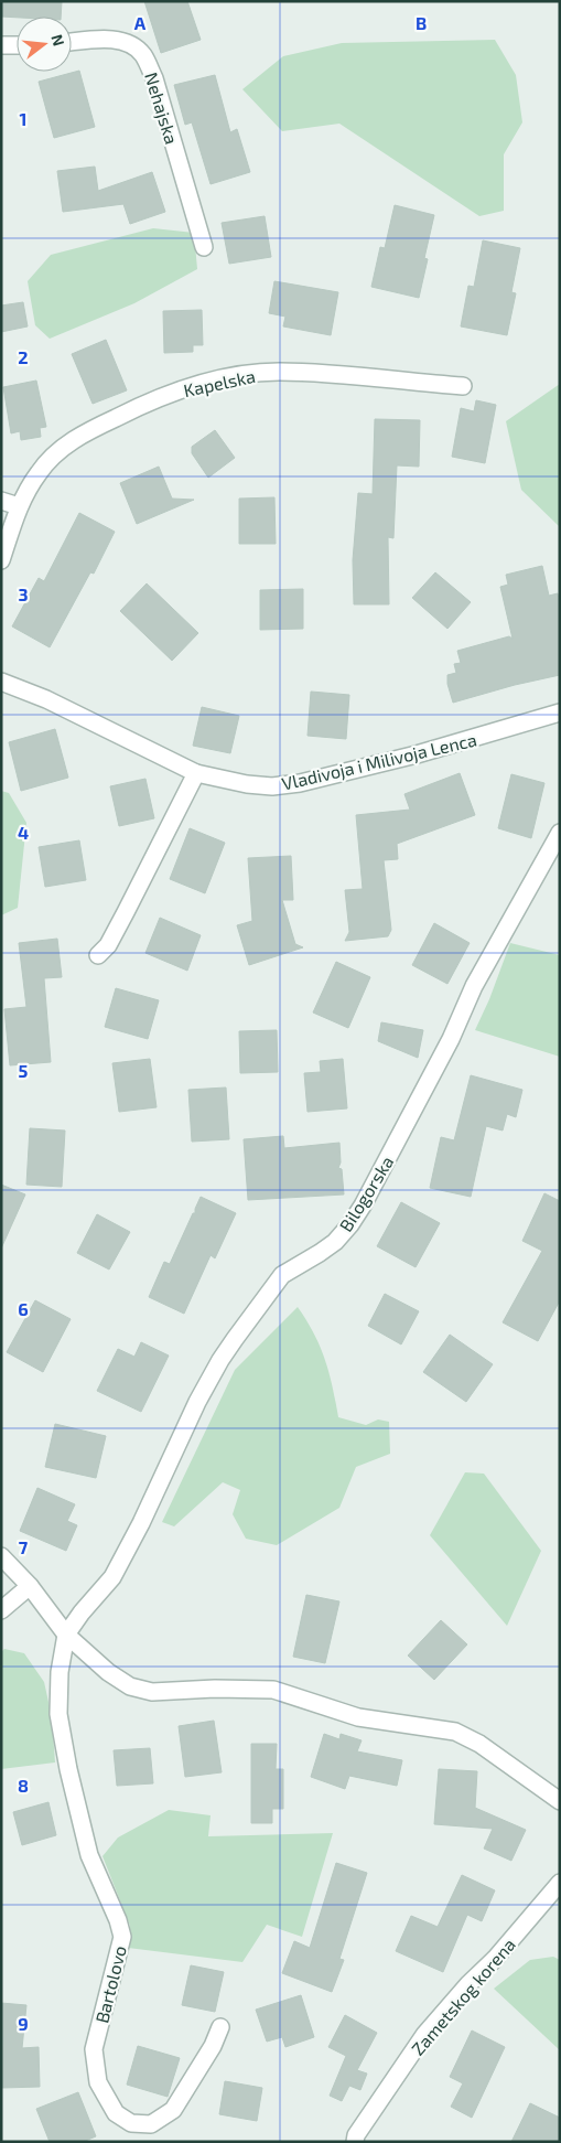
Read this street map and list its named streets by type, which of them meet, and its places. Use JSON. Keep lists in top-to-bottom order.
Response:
{
  "streets": {
    "street": [
      "Nehajska",
      "Kapelska",
      "Vladivoja i Milivoja Lenca",
      "Bilogorska",
      "Bartolovo",
      "Zametskog korena"
    ]
  },
  "crossings": [
    ["Bilogorska", "Bartolovo"]
  ],
  "north": "right",
  "grid": {
    "columns": ["A", "B"],
    "rows": [
      "1",
      "2",
      "3",
      "4",
      "5",
      "6",
      "7",
      "8",
      "9"
    ]
  }
}
